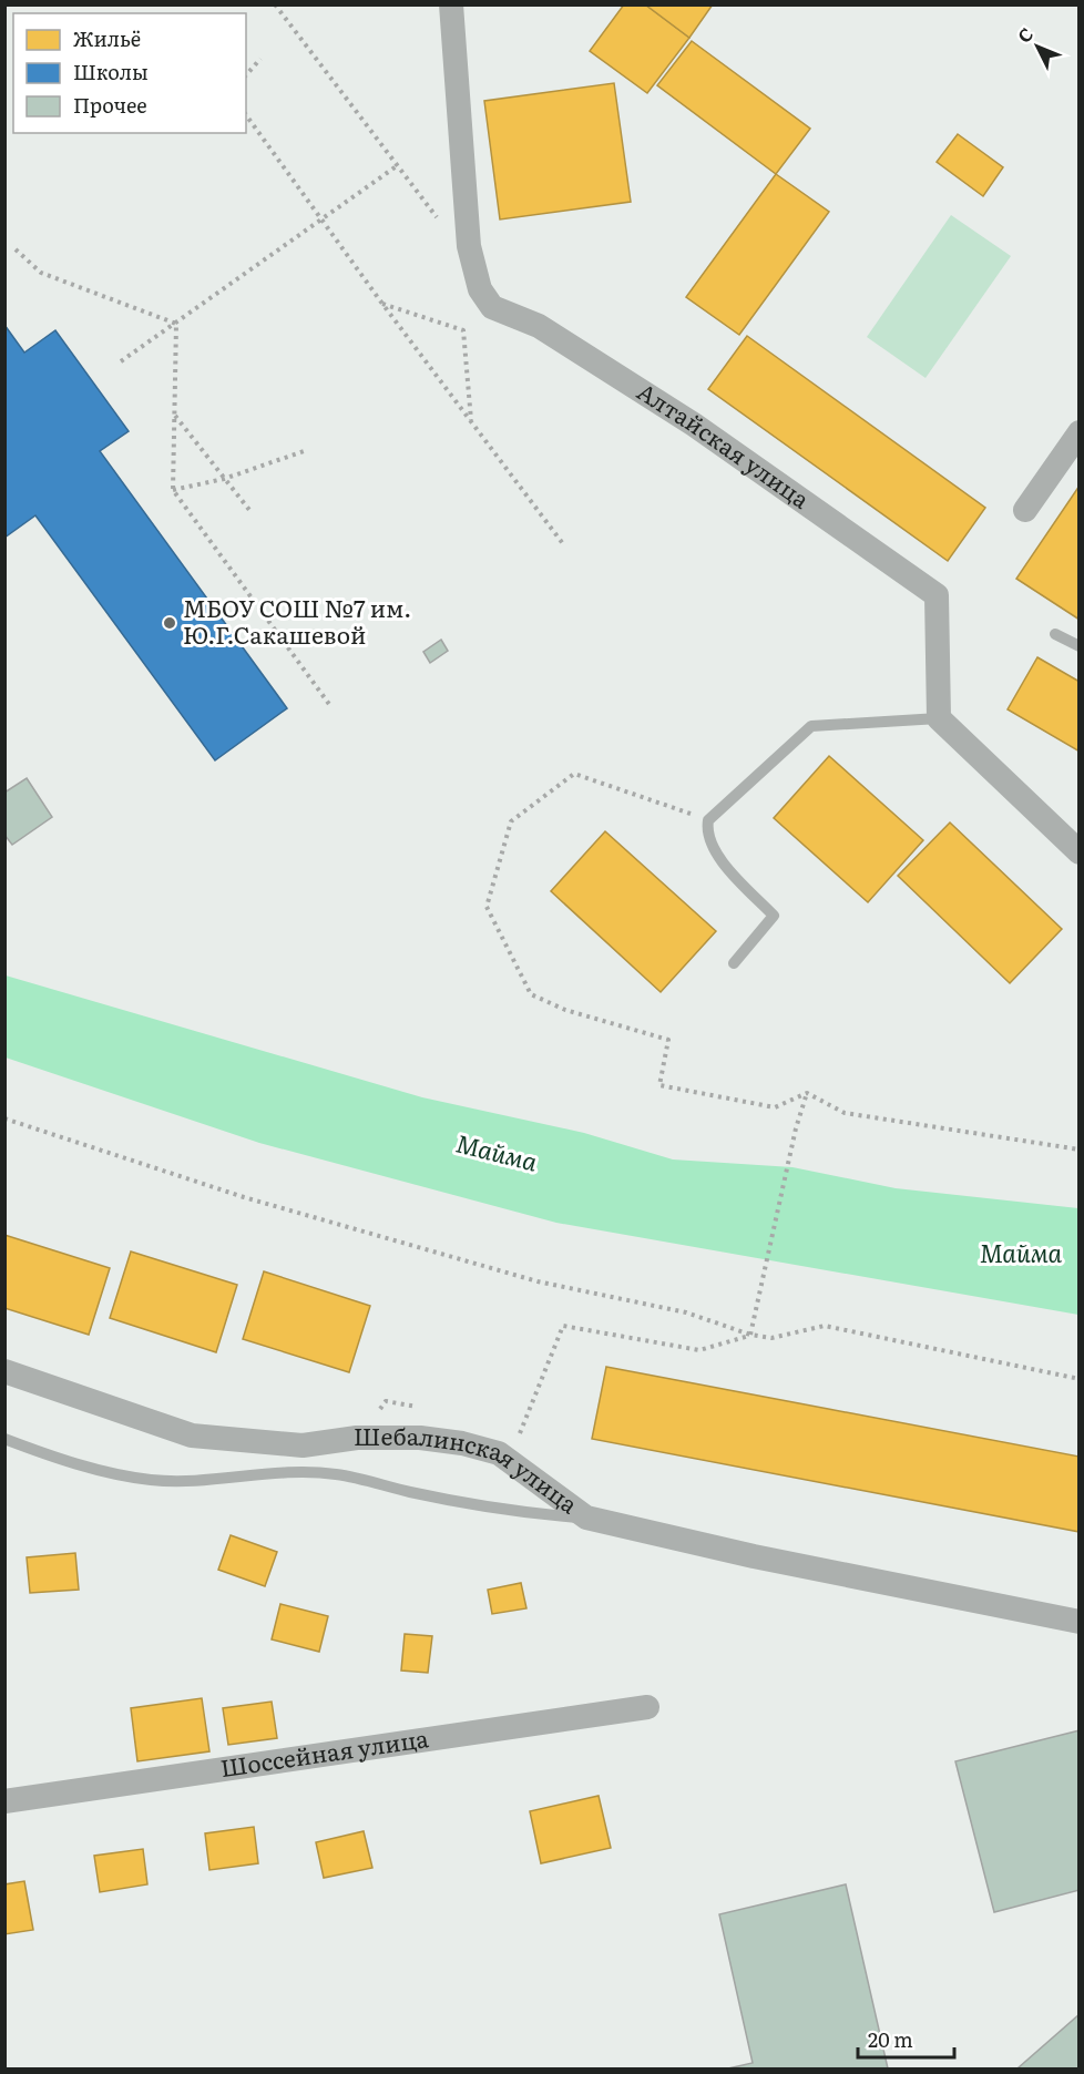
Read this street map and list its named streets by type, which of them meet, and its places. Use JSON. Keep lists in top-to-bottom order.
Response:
{
  "streets": {
    "street": ["Алтайская улица", "Шебалинская улица", "Шоссейная улица"]
  },
  "water": ["Майма"],
  "places": ["МБОУ СОШ №7 им. Ю.Г.Сакашевой"],
  "legend": ["Жильё", "Школы", "Прочее"],
  "scale_bar": "20 m",
  "north": "top left"
}
